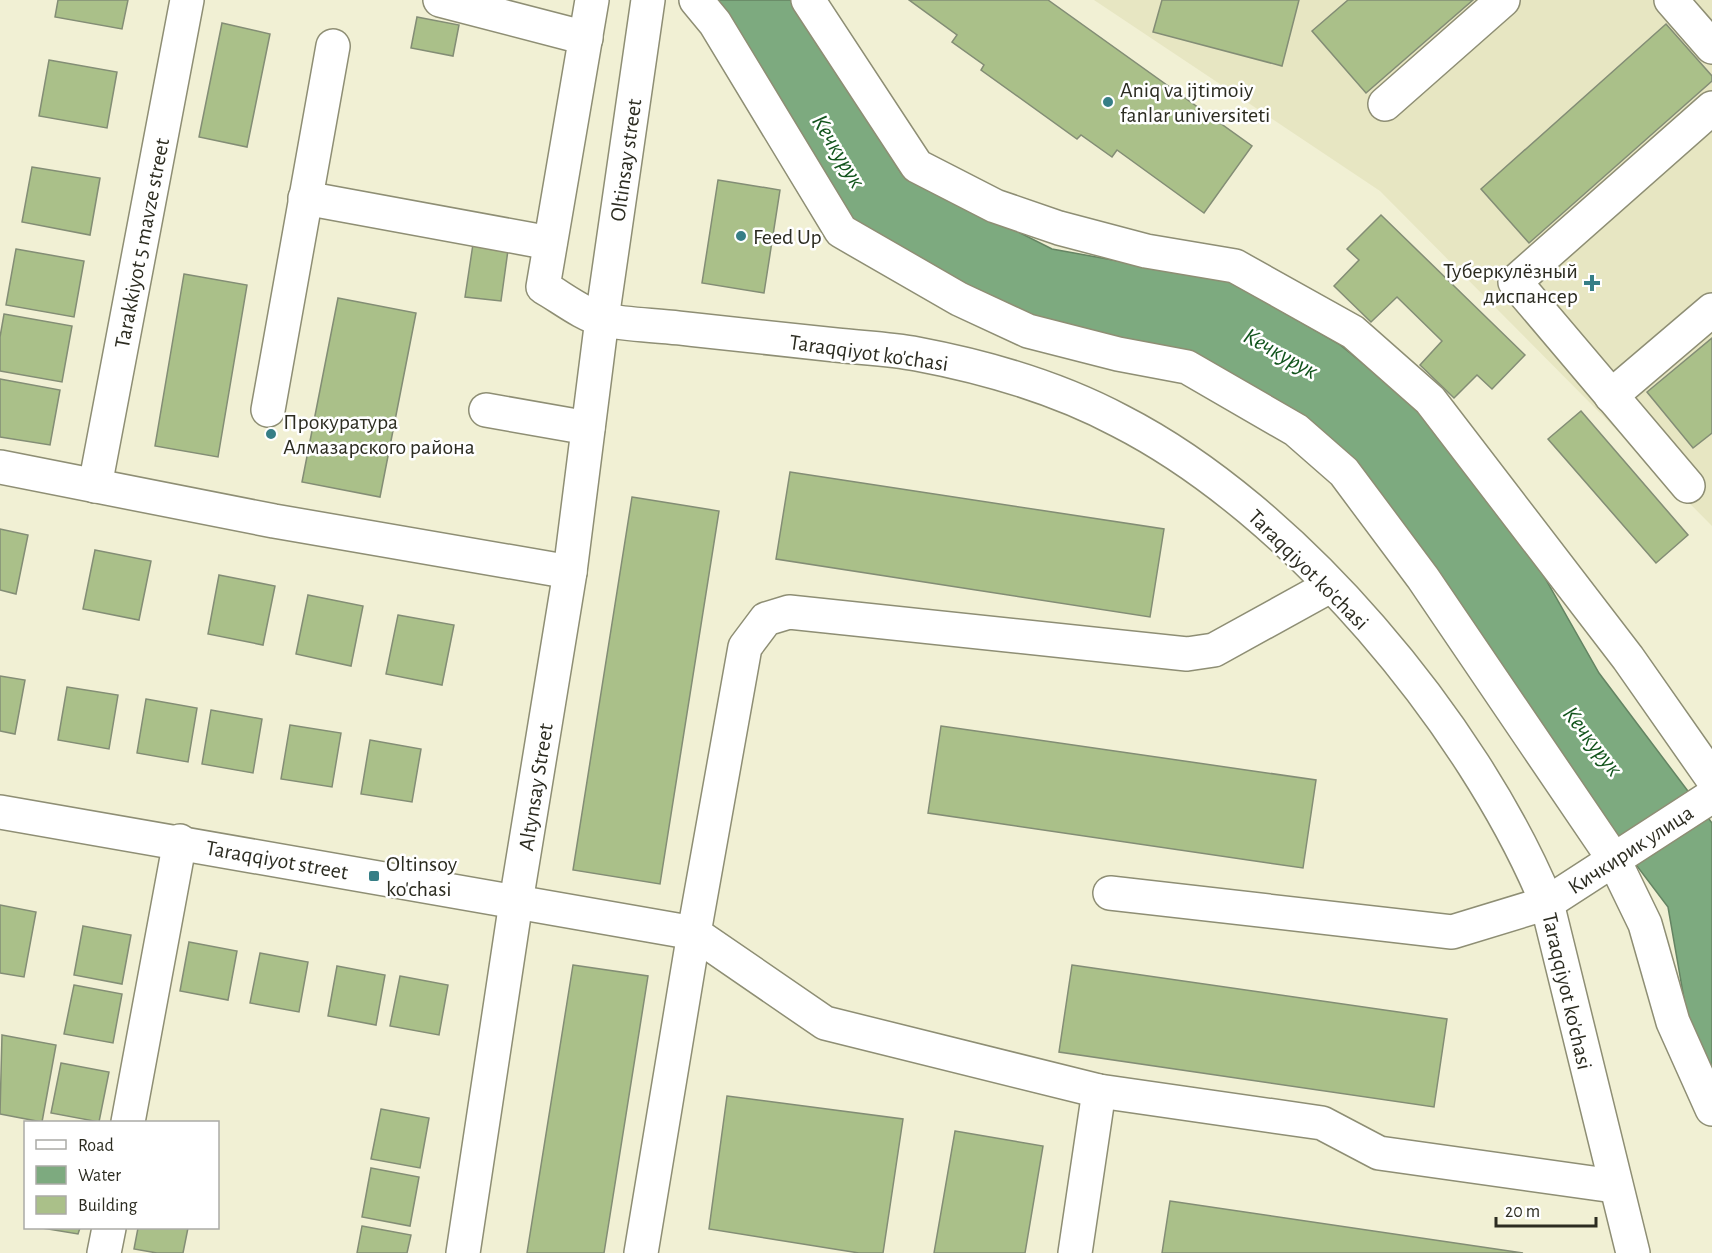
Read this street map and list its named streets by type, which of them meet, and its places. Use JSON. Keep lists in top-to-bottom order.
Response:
{
  "streets": {
    "street": [
      "Oltinsay street",
      "Tarakkiyot 5 mavze street",
      "Taraqqiyot ko'chasi",
      "Altynsay Street",
      "Кичкирик улица",
      "Taraqqiyot street"
    ]
  },
  "crossings": [
    ["Oltinsay street", "Taraqqiyot ko'chasi"],
    ["Oltinsay street", "Altynsay Street"],
    ["Taraqqiyot ko'chasi", "Altynsay Street"],
    ["Taraqqiyot ko'chasi", "Кичкирик улица"],
    ["Altynsay Street", "Taraqqiyot street"]
  ],
  "water": ["Кечкурук"],
  "places": {
    "other": ["Aniq va ijtimoiy fanlar universiteti", "Feed Up", "Прокуратура Алмазарского района"],
    "health": ["Туберкулёзный диспансер"],
    "transit": ["Oltinsoy ko'chasi"]
  },
  "legend": ["Road", "Water", "Building"],
  "scale_bar": "20 m"
}
